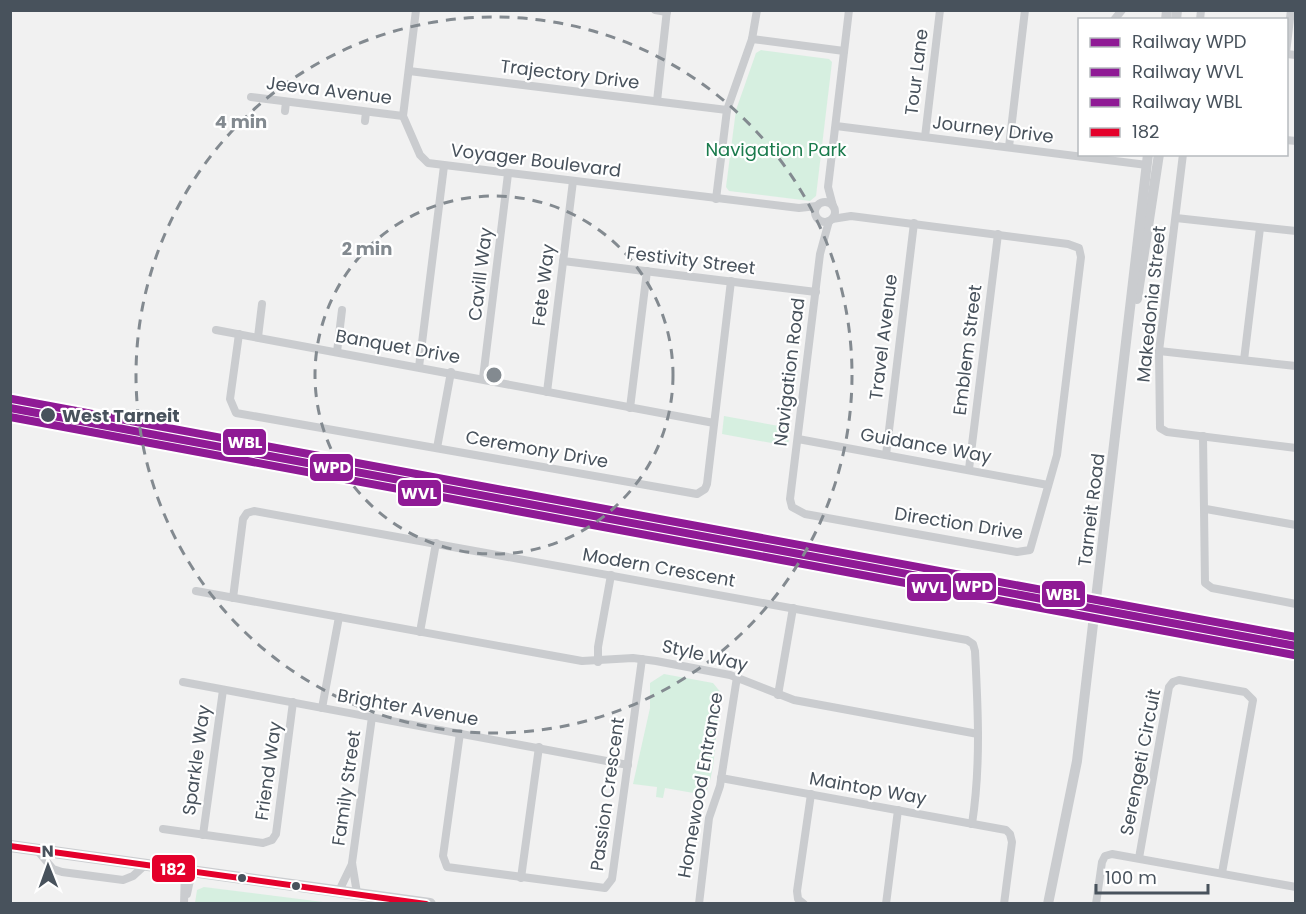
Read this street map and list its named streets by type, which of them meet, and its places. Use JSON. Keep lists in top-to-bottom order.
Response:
{
  "streets": {
    "street": [
      "Tour Lane",
      "Trajectory Drive",
      "Jeeva Avenue",
      "Journey Drive",
      "Voyager Boulevard",
      "Festivity Street",
      "Cavill Way",
      "Fete Way",
      "Makedonia Street",
      "Travel Avenue",
      "Banquet Drive",
      "Emblem Street",
      "Navigation Road",
      "Guidance Way",
      "Ceremony Drive",
      "Tarneit Road",
      "Direction Drive",
      "Modern Crescent",
      "Style Way",
      "Brighter Avenue",
      "Sparkle Way",
      "Serengeti Circuit",
      "Friend Way",
      "Homewood Entrance",
      "Family Street",
      "Maintop Way",
      "Passion Crescent"
    ]
  },
  "crossings": [
    ["Tour Lane", "Journey Drive"],
    ["Jeeva Avenue", "Voyager Boulevard"],
    ["Journey Drive", "Tarneit Road"],
    ["Voyager Boulevard", "Cavill Way"],
    ["Voyager Boulevard", "Fete Way"],
    ["Voyager Boulevard", "Navigation Road"],
    ["Festivity Street", "Fete Way"],
    ["Festivity Street", "Navigation Road"],
    ["Festivity Street", "Ceremony Drive"],
    ["Cavill Way", "Banquet Drive"],
    ["Fete Way", "Banquet Drive"],
    ["Travel Avenue", "Guidance Way"],
    ["Banquet Drive", "Ceremony Drive"],
    ["Emblem Street", "Guidance Way"],
    ["Emblem Street", "Direction Drive"],
    ["Navigation Road", "Guidance Way"],
    ["Navigation Road", "Direction Drive"],
    ["Guidance Way", "Direction Drive"],
    ["Modern Crescent", "Style Way"],
    ["Modern Crescent", "Maintop Way"],
    ["Style Way", "Homewood Entrance"],
    ["Style Way", "Passion Crescent"],
    ["Brighter Avenue", "Sparkle Way"],
    ["Brighter Avenue", "Friend Way"],
    ["Brighter Avenue", "Family Street"],
    ["Brighter Avenue", "Passion Crescent"],
    ["Sparkle Way", "Friend Way"],
    ["Homewood Entrance", "Maintop Way"]
  ],
  "parks": ["Navigation Park"],
  "places": ["West Tarneit"],
  "lines": [
    "rail line WBL",
    "rail line WPD",
    "rail line WVL",
    "transit line 182"
  ],
  "legend": [
    "Railway WPD",
    "Railway WVL",
    "Railway WBL",
    "182"
  ],
  "scale_bar": "100 m",
  "north": "top",
  "rings": ["4 min", "2 min"]
}
